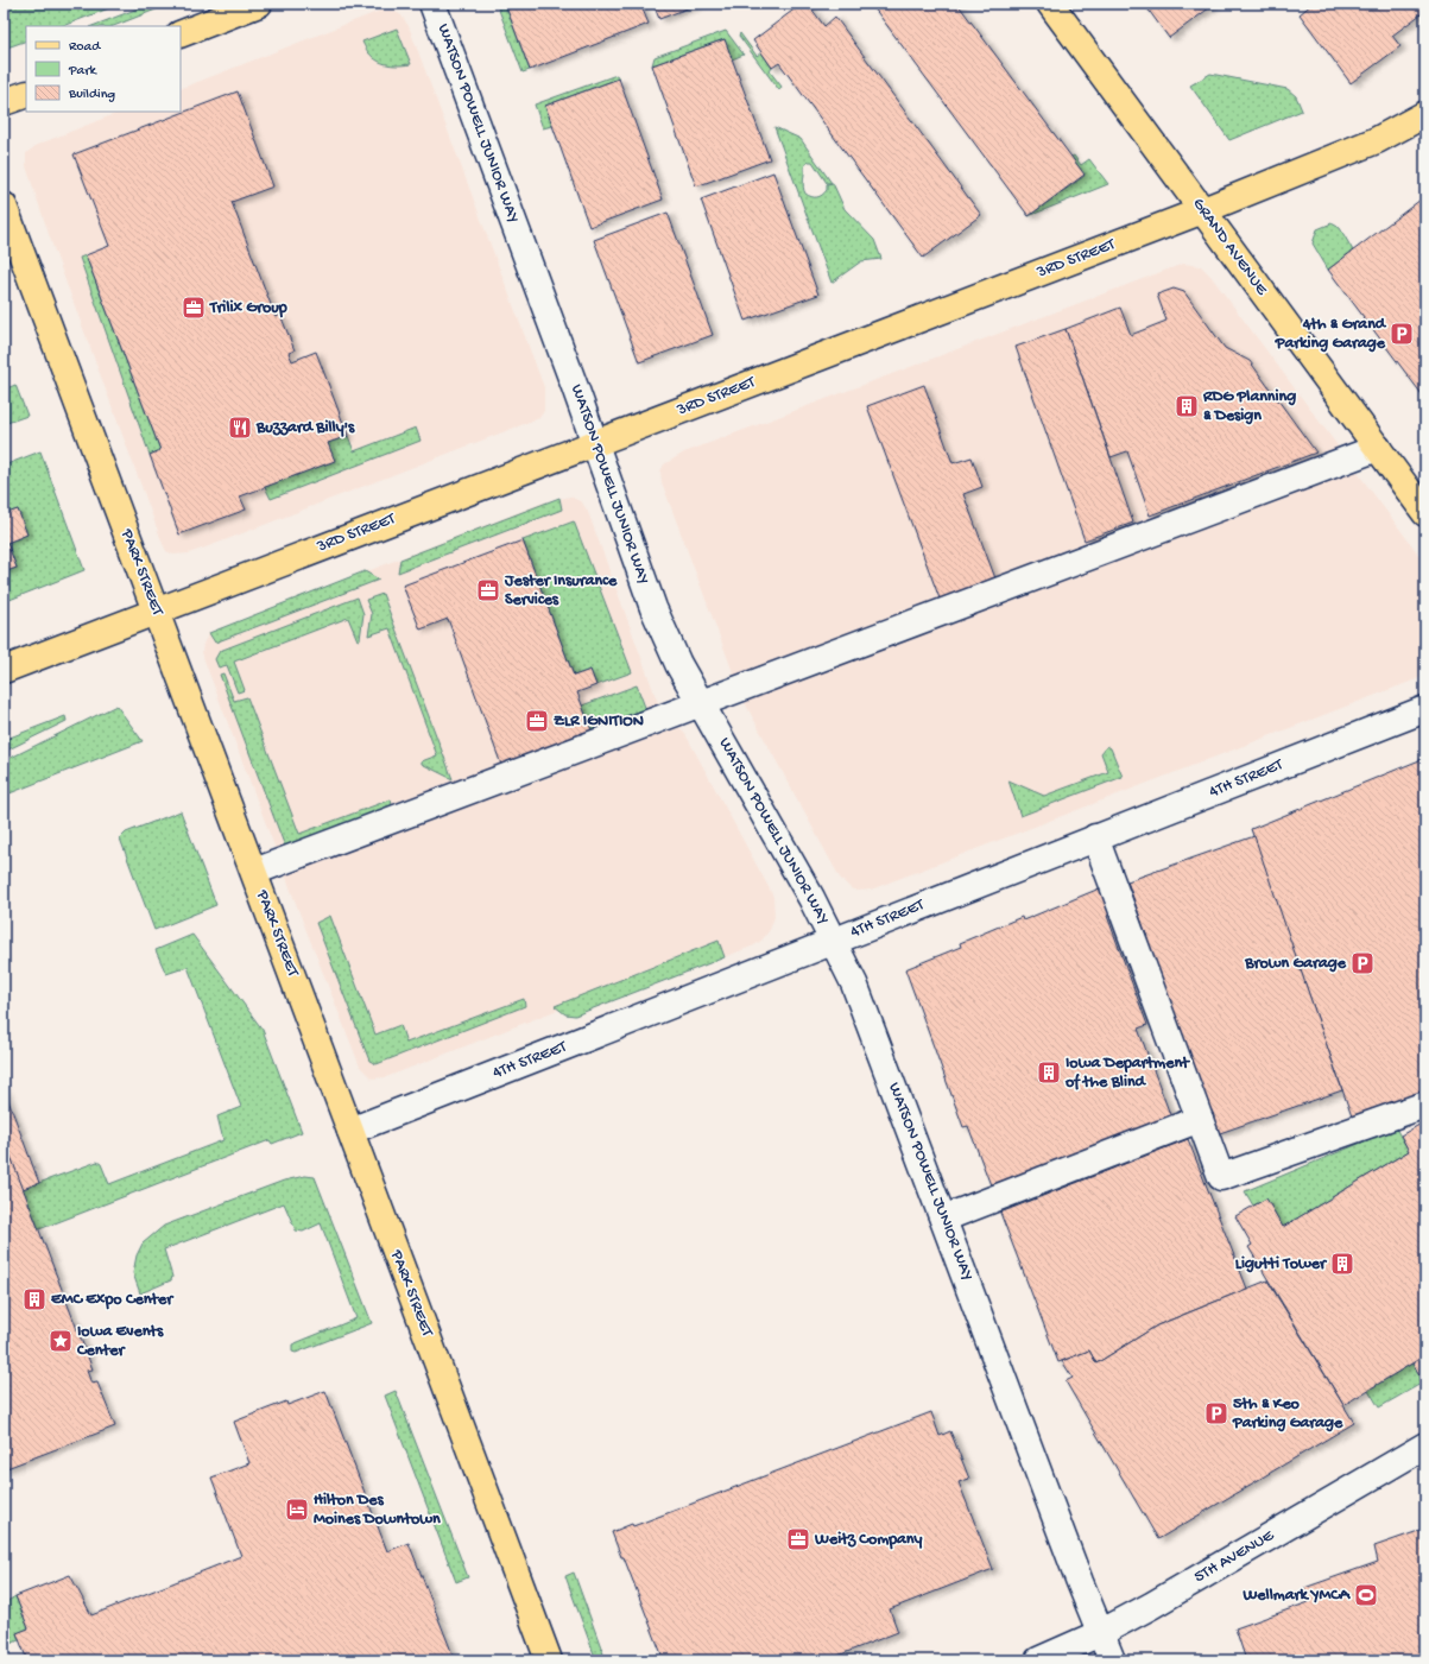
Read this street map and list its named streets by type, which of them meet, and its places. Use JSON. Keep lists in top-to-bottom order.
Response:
{
  "streets": {
    "main road": ["GRAND AVENUE", "3RD STREET", "PARK STREET"],
    "street": ["WATSON POWELL JUNIOR WAY", "4TH STREET", "5TH AVENUE"]
  },
  "crossings": [
    ["WATSON POWELL JUNIOR WAY", "3RD STREET"],
    ["WATSON POWELL JUNIOR WAY", "4TH STREET"],
    ["WATSON POWELL JUNIOR WAY", "5TH AVENUE"],
    ["GRAND AVENUE", "3RD STREET"],
    ["3RD STREET", "PARK STREET"],
    ["PARK STREET", "4TH STREET"]
  ],
  "places": {
    "office": [
      "Trilix Group",
      "Jester Insurance Services",
      "ZLR IGNITION",
      "Weitz Company"
    ],
    "parking": ["4th & Grand Parking Garage", "Brown Garage", "5th & Keo Parking Garage"],
    "building": [
      "RDG Planning & Design",
      "Iowa Department of the Blind",
      "Ligutti Tower",
      "EMC Expo Center"
    ],
    "restaurant": ["Buzzard Billy's"],
    "place": ["Iowa Events Center"],
    "hotel": ["Hilton Des Moines Downtown"],
    "sports": ["Wellmark YMCA"]
  },
  "legend": ["Road", "Park", "Building"]
}
